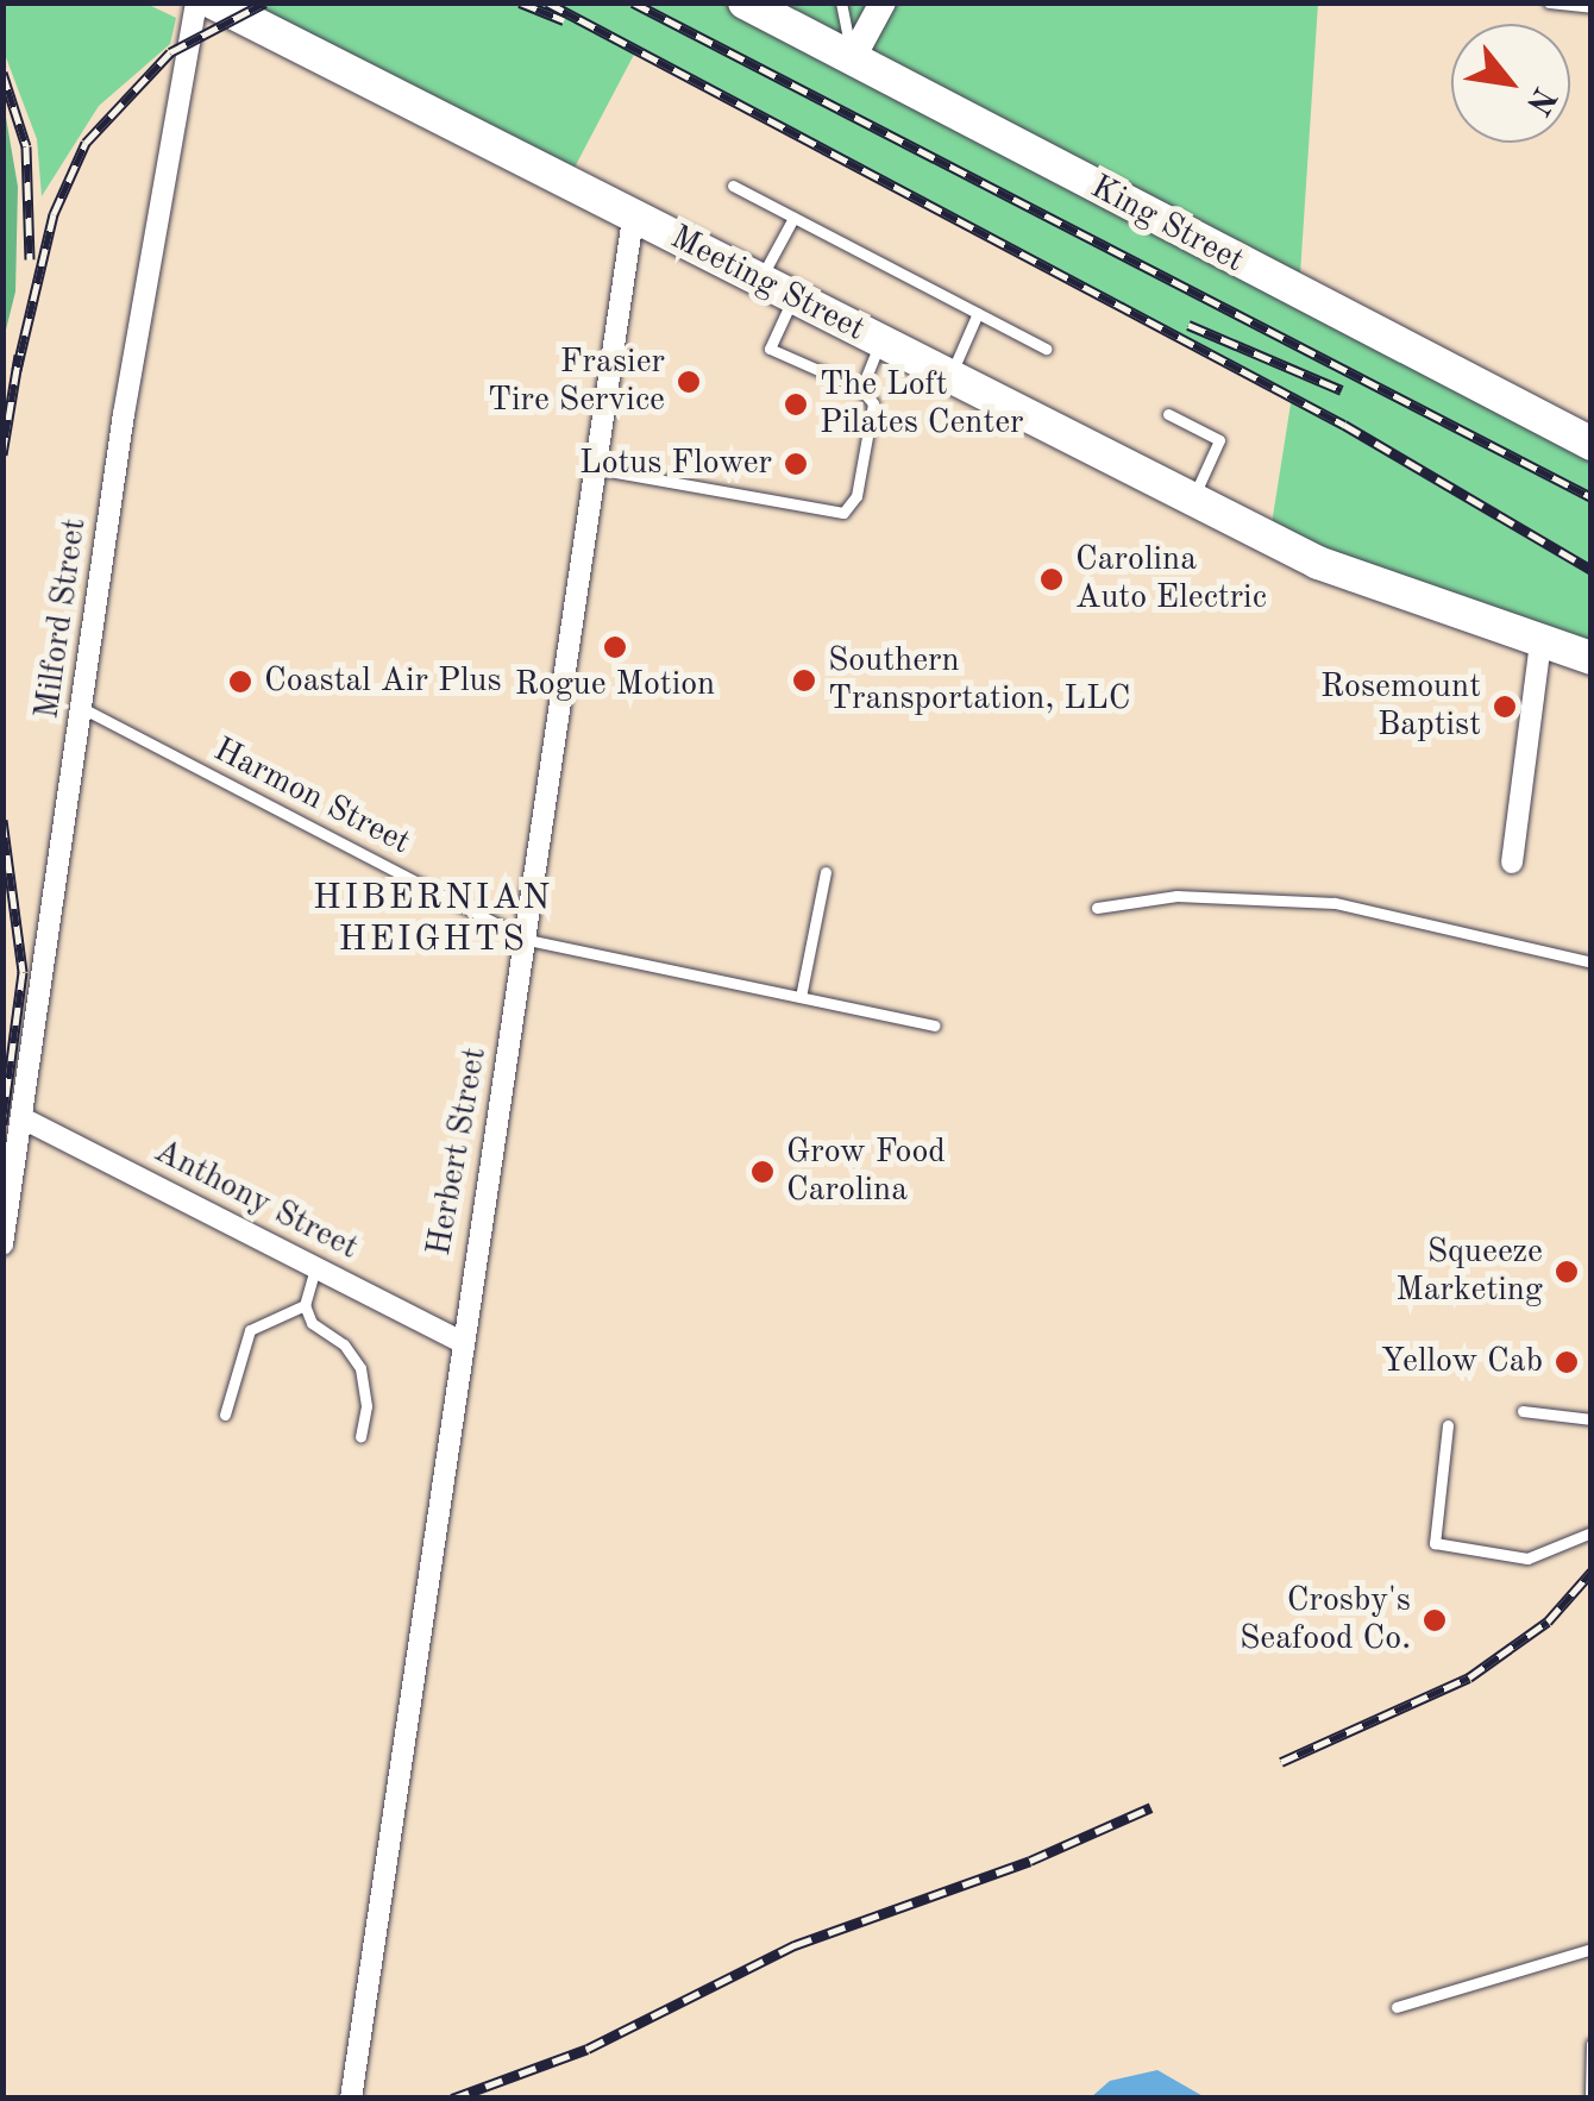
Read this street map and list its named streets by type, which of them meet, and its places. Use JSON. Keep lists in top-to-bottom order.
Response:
{
  "streets": {
    "main road": ["King Street", "Meeting Street"],
    "street": ["Milford Street", "Herbert Street", "Anthony Street"],
    "lane": ["Harmon Street"]
  },
  "crossings": [
    ["Meeting Street", "Herbert Street"],
    ["Milford Street", "Harmon Street"],
    ["Milford Street", "Anthony Street"],
    ["Harmon Street", "Herbert Street"],
    ["Herbert Street", "Anthony Street"]
  ],
  "districts": ["HIBERNIAN HEIGHTS"],
  "places": [
    "Frasier Tire Service",
    "The Loft Pilates Center",
    "Lotus Flower",
    "Carolina Auto Electric",
    "Rogue Motion",
    "Southern Transportation, LLC",
    "Coastal Air Plus",
    "Rosemount Baptist",
    "Grow Food Carolina",
    "Squeeze Marketing",
    "Yellow Cab",
    "Crosby's Seafood Co."
  ],
  "north": "bottom right"
}
